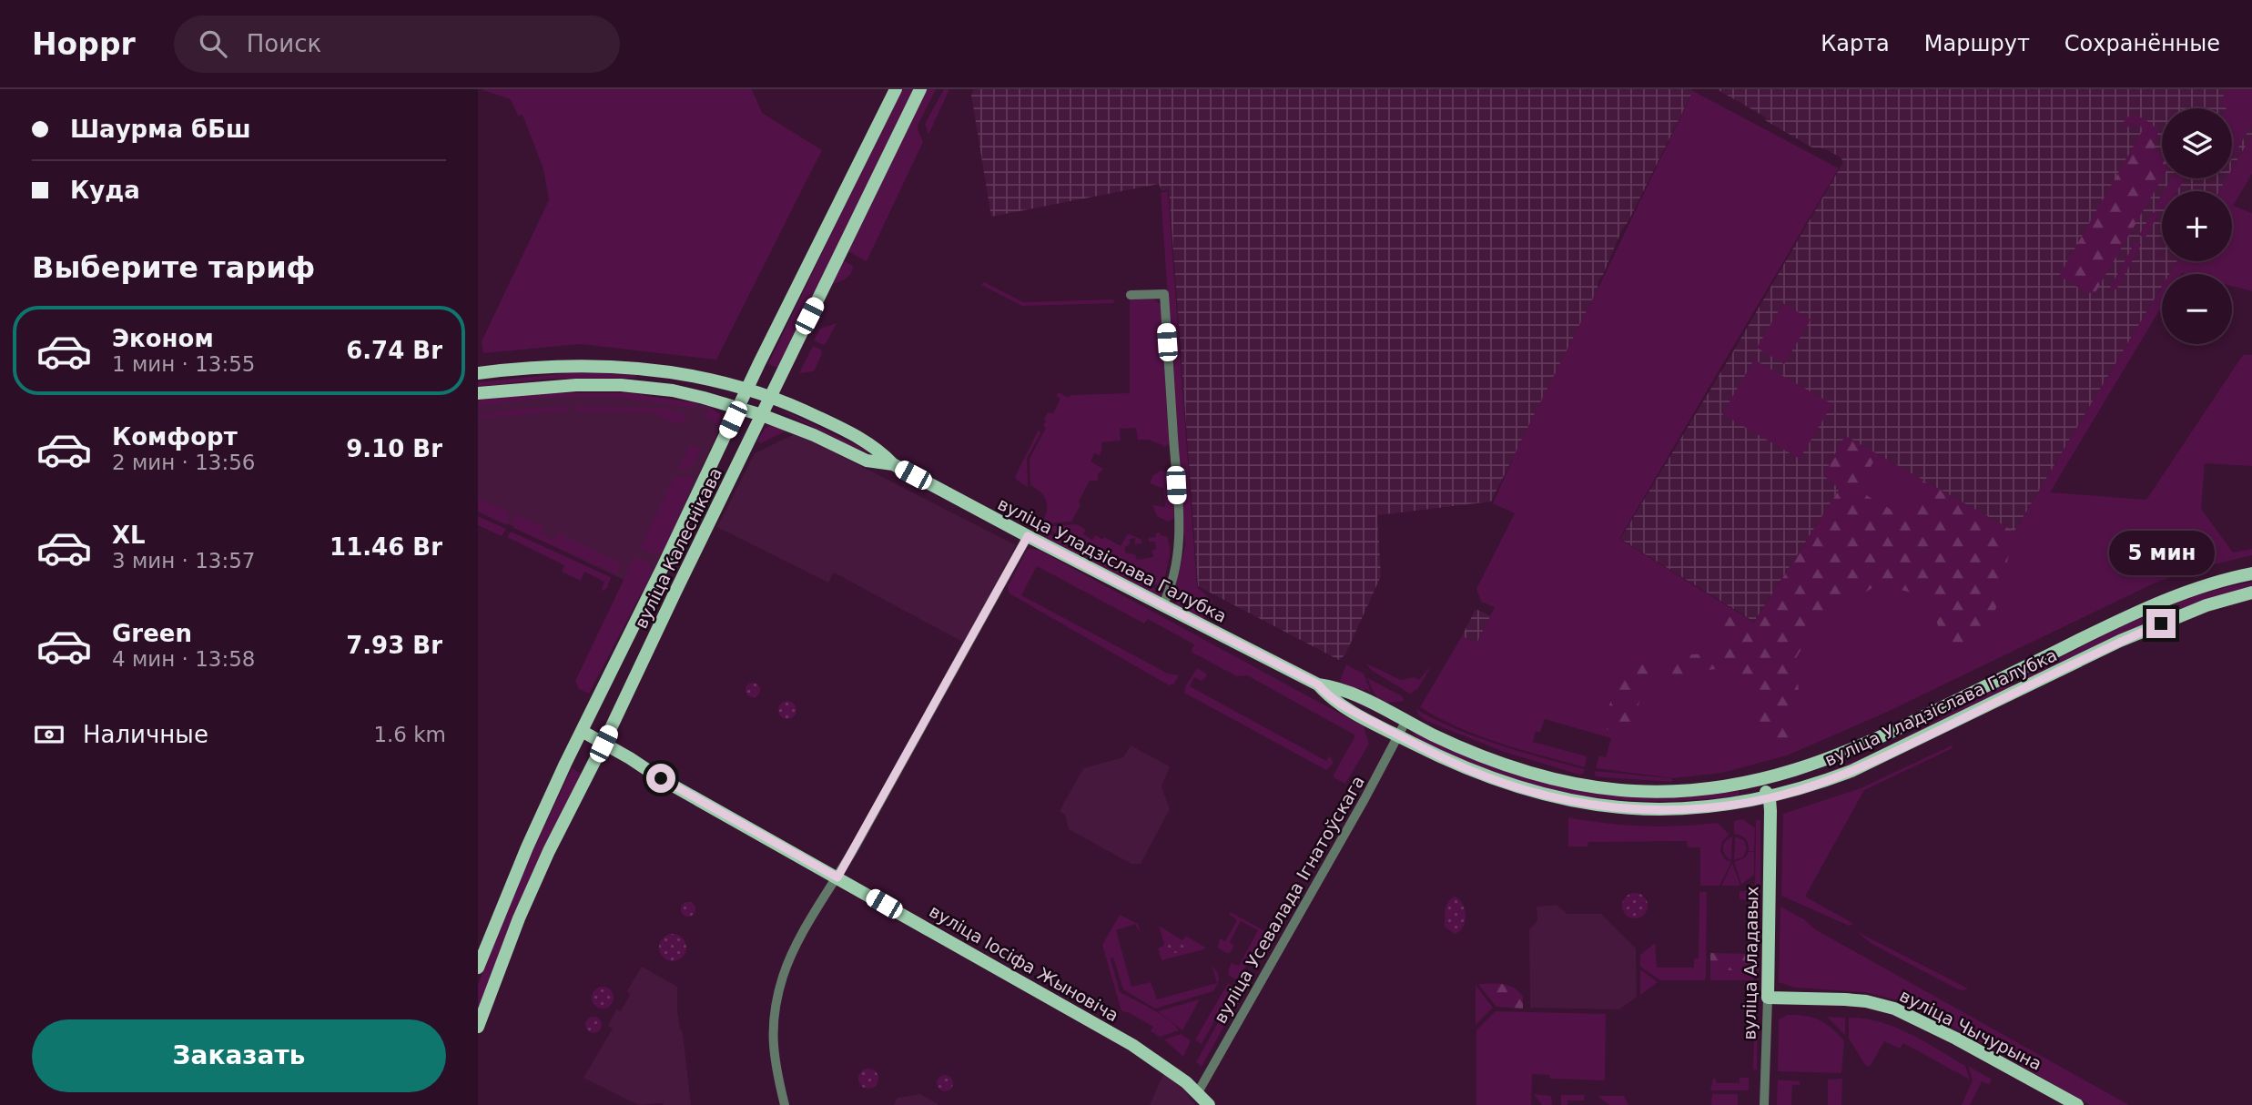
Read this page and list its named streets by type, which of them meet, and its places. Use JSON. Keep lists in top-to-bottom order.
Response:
{
  "streets": {
    "main road": [
      "вуліца Калеснікава",
      "вуліца Уладзіслава Галубка",
      "вуліца Іосіфа Жыновіча",
      "вуліца Аладавых",
      "вуліца Чычурына"
    ],
    "street": ["вуліца Усевалада Ігнатоўскага"]
  },
  "crossings": [
    ["вуліца Калеснікава", "вуліца Уладзіслава Галубка"],
    ["вуліца Калеснікава", "вуліца Іосіфа Жыновіча"],
    ["вуліца Уладзіслава Галубка", "вуліца Усевалада Ігнатоўскага"],
    ["вуліца Уладзіслава Галубка", "вуліца Аладавых"],
    ["вуліца Усевалада Ігнатоўскага", "вуліца Іосіфа Жыновіча"],
    ["вуліца Аладавых", "вуліца Чычурына"]
  ],
  "page": {
    "header": "Hoppr",
    "search": "Поиск",
    "nav": ["Карта", "Маршрут", "Сохранённые"],
    "banner": ["Шаурма бБш", "Куда"],
    "map_buttons": ["+", "−"],
    "heading": "Выберите тариф",
    "list": [
      {
        "name": "Эконом",
        "note": "1 мин · 13:55",
        "value": "6.74 Br"
      },
      {
        "name": "Комфорт",
        "note": "2 мин · 13:56",
        "value": "9.10 Br"
      },
      {
        "name": "XL",
        "note": "3 мин · 13:57",
        "value": "11.46 Br"
      },
      {
        "name": "Green",
        "note": "4 мин · 13:58",
        "value": "7.93 Br"
      }
    ],
    "bubble": "5 мин",
    "pay": ["Наличные", "1.6 km"],
    "buttons": "Заказать"
  }
}
